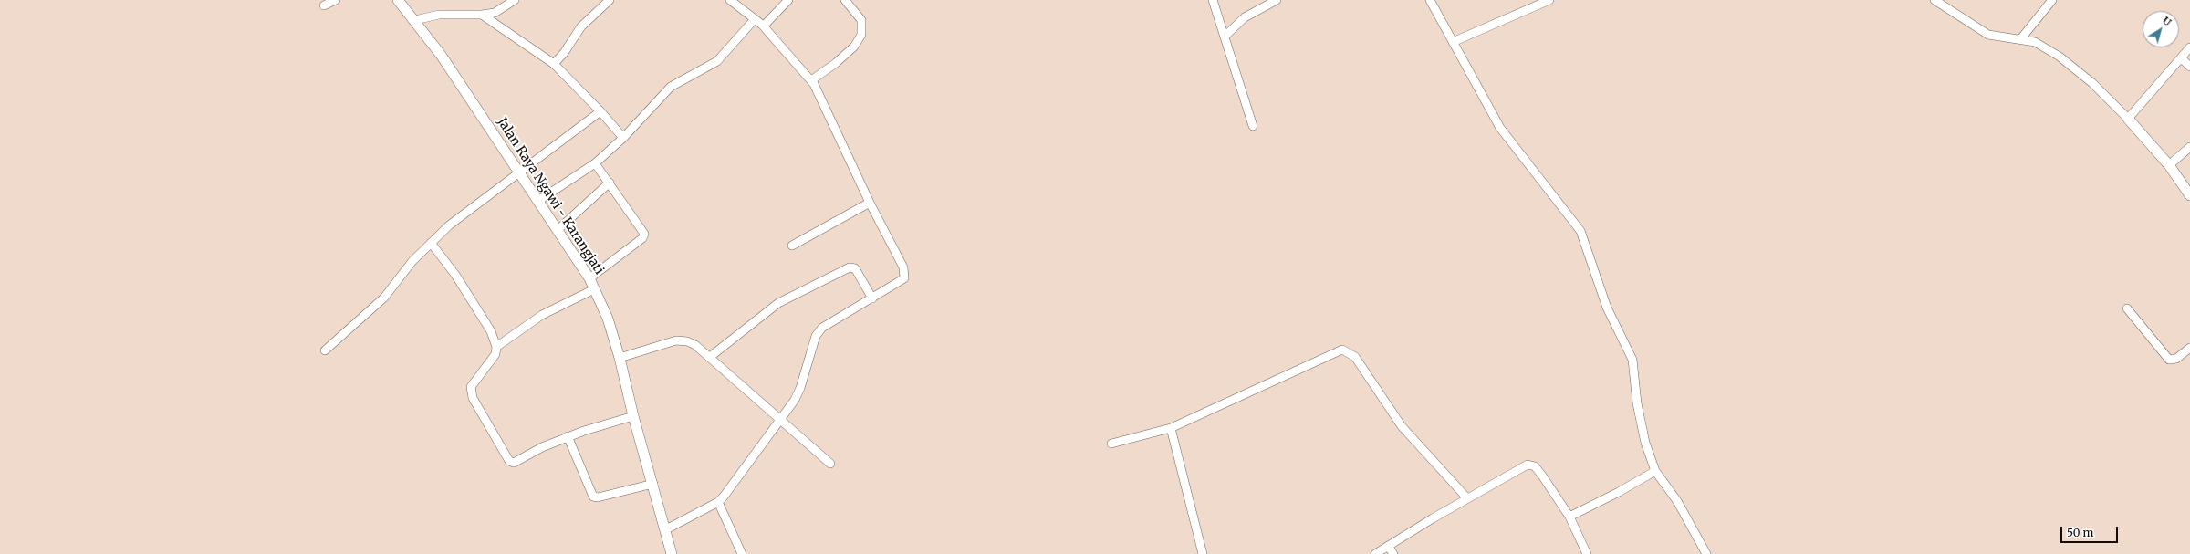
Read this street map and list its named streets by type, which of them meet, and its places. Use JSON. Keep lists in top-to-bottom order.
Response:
{
  "streets": {
    "street": ["Jalan Raya Ngawi - Karangjati"]
  },
  "scale_bar": "50 m",
  "north": "top right"
}
